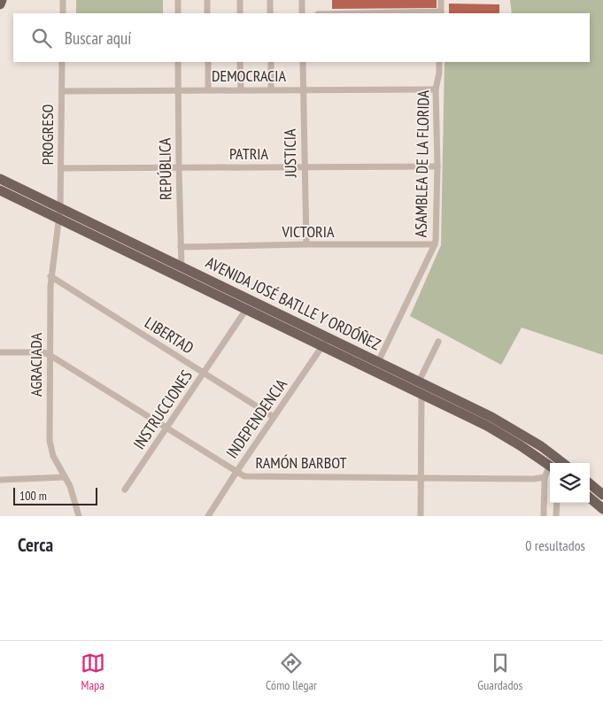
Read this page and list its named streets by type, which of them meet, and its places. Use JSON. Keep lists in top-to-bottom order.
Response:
{
  "streets": {
    "main road": ["AVENIDA JOSÉ BATLLE Y ORDÓÑEZ"],
    "street": [
      "DEMOCRACIA",
      "PROGRESO",
      "JUSTICIA",
      "PATRIA",
      "ASAMBLEA DE LA FLORIDA",
      "REPÚBLICA",
      "VICTORIA",
      "LIBERTAD",
      "AGRACIADA",
      "INSTRUCCIONES",
      "INDEPENDENCIA",
      "RAMÓN BARBOT"
    ]
  },
  "crossings": [
    ["DEMOCRACIA", "PROGRESO"],
    ["DEMOCRACIA", "JUSTICIA"],
    ["DEMOCRACIA", "ASAMBLEA DE LA FLORIDA"],
    ["DEMOCRACIA", "REPÚBLICA"],
    ["PROGRESO", "PATRIA"],
    ["PROGRESO", "AVENIDA JOSÉ BATLLE Y ORDÓÑEZ"],
    ["PROGRESO", "AGRACIADA"],
    ["JUSTICIA", "PATRIA"],
    ["JUSTICIA", "VICTORIA"],
    ["PATRIA", "ASAMBLEA DE LA FLORIDA"],
    ["PATRIA", "REPÚBLICA"],
    ["ASAMBLEA DE LA FLORIDA", "VICTORIA"],
    ["ASAMBLEA DE LA FLORIDA", "AVENIDA JOSÉ BATLLE Y ORDÓÑEZ"],
    ["REPÚBLICA", "VICTORIA"],
    ["REPÚBLICA", "AVENIDA JOSÉ BATLLE Y ORDÓÑEZ"],
    ["AVENIDA JOSÉ BATLLE Y ORDÓÑEZ", "AGRACIADA"],
    ["AVENIDA JOSÉ BATLLE Y ORDÓÑEZ", "INSTRUCCIONES"],
    ["AVENIDA JOSÉ BATLLE Y ORDÓÑEZ", "INDEPENDENCIA"],
    ["LIBERTAD", "AGRACIADA"],
    ["LIBERTAD", "INSTRUCCIONES"],
    ["LIBERTAD", "INDEPENDENCIA"],
    ["AGRACIADA", "RAMÓN BARBOT"],
    ["INSTRUCCIONES", "RAMÓN BARBOT"],
    ["INDEPENDENCIA", "RAMÓN BARBOT"]
  ],
  "scale_bar": "100 m",
  "page": {
    "search": "Buscar aquí",
    "scale": "100 m",
    "heading": ["Cerca", "0 resultados"],
    "nav": ["Mapa", "Cómo llegar", "Guardados"]
  }
}
